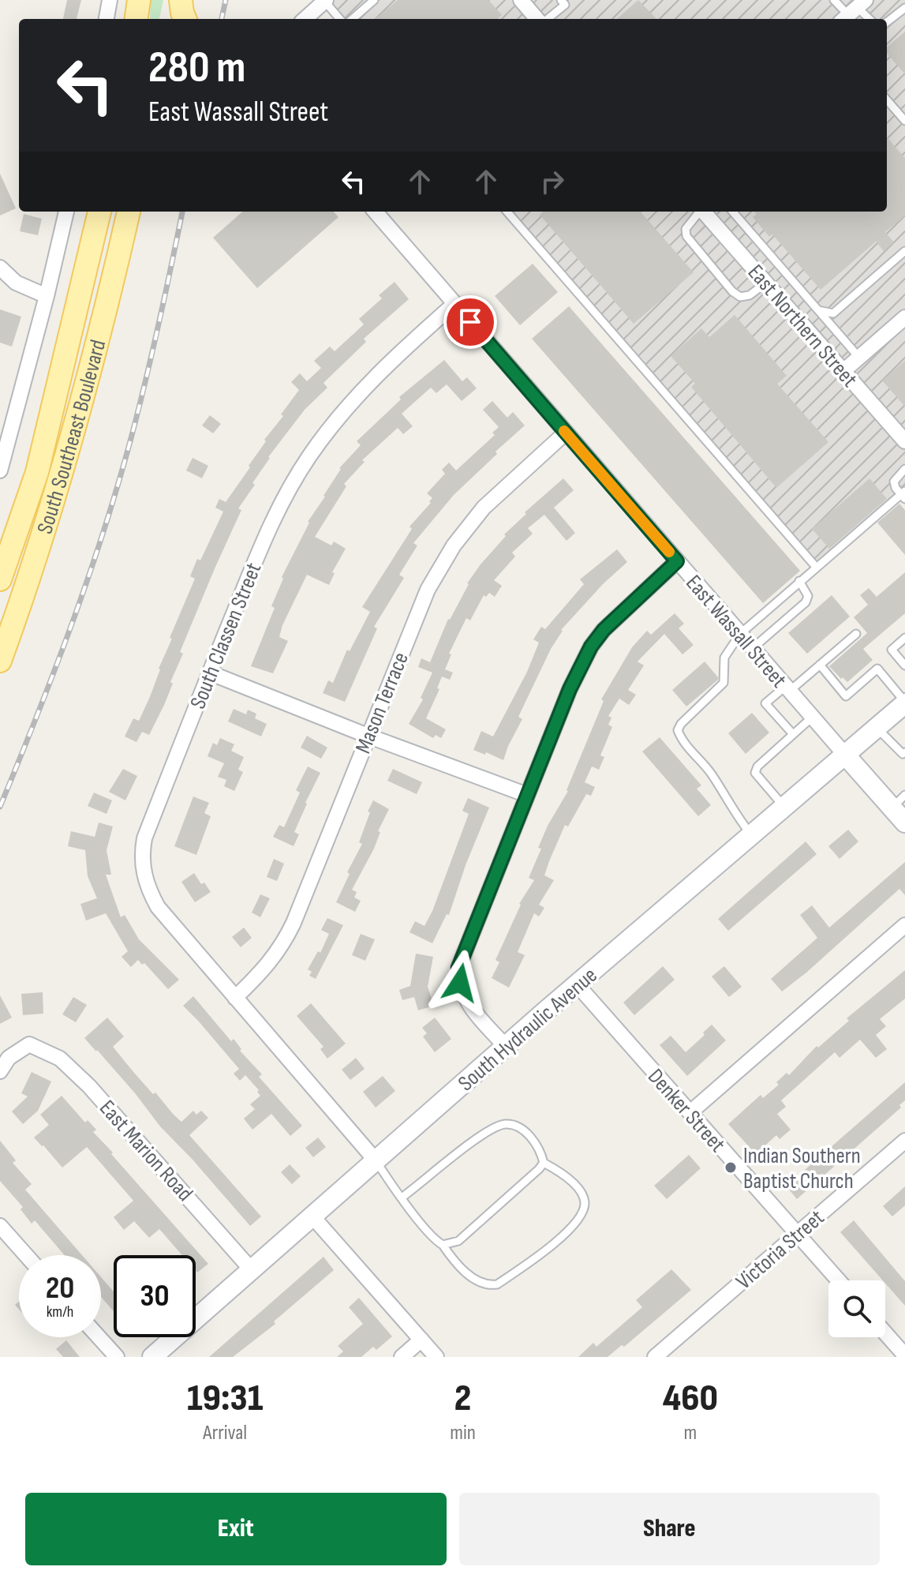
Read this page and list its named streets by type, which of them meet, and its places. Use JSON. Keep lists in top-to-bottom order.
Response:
{
  "streets": {
    "main road": ["South Southeast Boulevard"],
    "street": [
      "East Northern Street",
      "East Wassall Street",
      "South Classen Street",
      "Mason Terrace",
      "South Hydraulic Avenue",
      "Denker Street",
      "East Marion Road",
      "Victoria Street"
    ]
  },
  "crossings": [
    ["East Wassall Street", "South Classen Street"],
    ["East Wassall Street", "Mason Terrace"],
    ["East Wassall Street", "South Hydraulic Avenue"],
    ["South Classen Street", "Mason Terrace"],
    ["South Classen Street", "South Hydraulic Avenue"],
    ["South Hydraulic Avenue", "Denker Street"],
    ["South Hydraulic Avenue", "East Marion Road"],
    ["Denker Street", "Victoria Street"]
  ],
  "places": ["Indian Southern Baptist Church"],
  "page": {
    "turn": ["280 m", "East Wassall Street"],
    "speed": "20 km/h",
    "limit": "30",
    "eta": [
      "19:31",
      "Arrival",
      "2",
      "min",
      "460",
      "m"
    ],
    "buttons": ["Exit", "Share"]
  }
}
